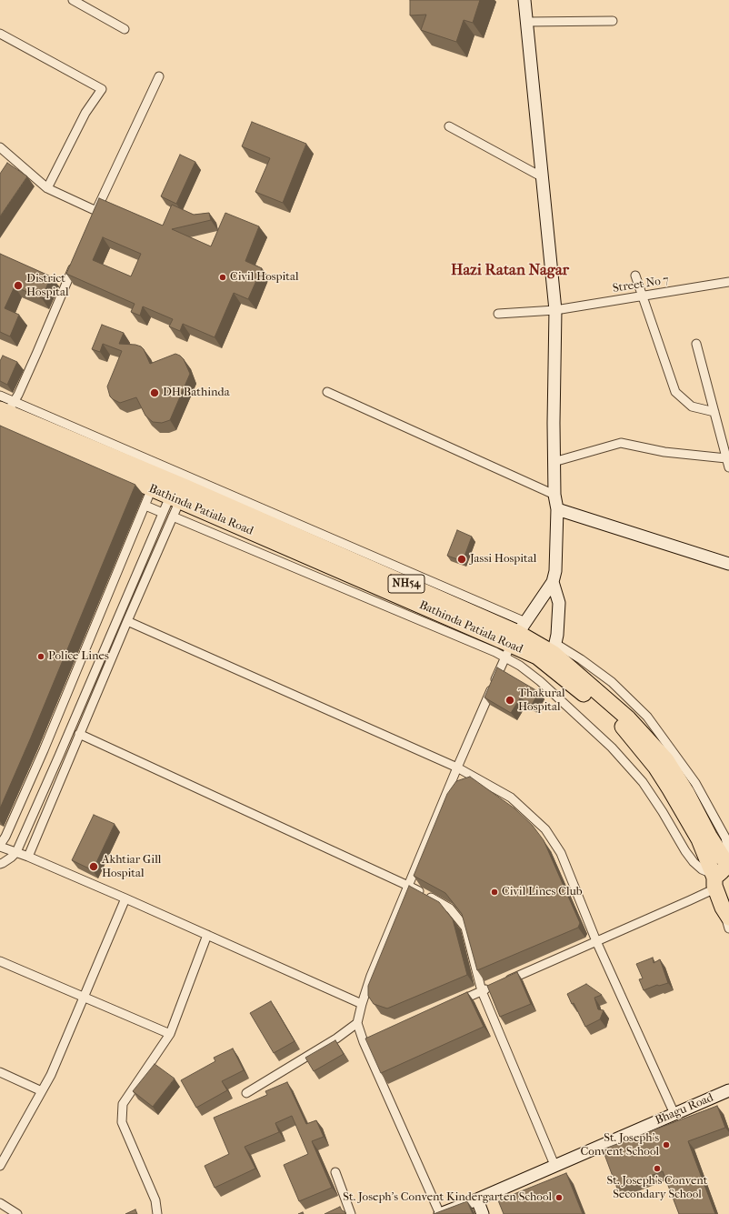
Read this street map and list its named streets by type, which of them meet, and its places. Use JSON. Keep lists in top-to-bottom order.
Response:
{
  "streets": {
    "highway": ["Bathinda Patiala Road", "NH54"],
    "street": ["Street No 7", "Bhagu Road"]
  },
  "crossings": [
    ["Bathinda Patiala Road", "NH54"]
  ],
  "districts": ["Hazi Ratan Nagar"],
  "places": [
    "Civil Hospital",
    "District Hospital",
    "DH Bathinda",
    "Jassi Hospital",
    "Police Lines",
    "Thakural Hospital",
    "Akhtiar Gill Hospital",
    "Civil Lines Club",
    "St. Joseph's Convent School",
    "St. Joseph's Convent Secondary School",
    "St. Joseph's Convent Kindergarten School"
  ]
}
